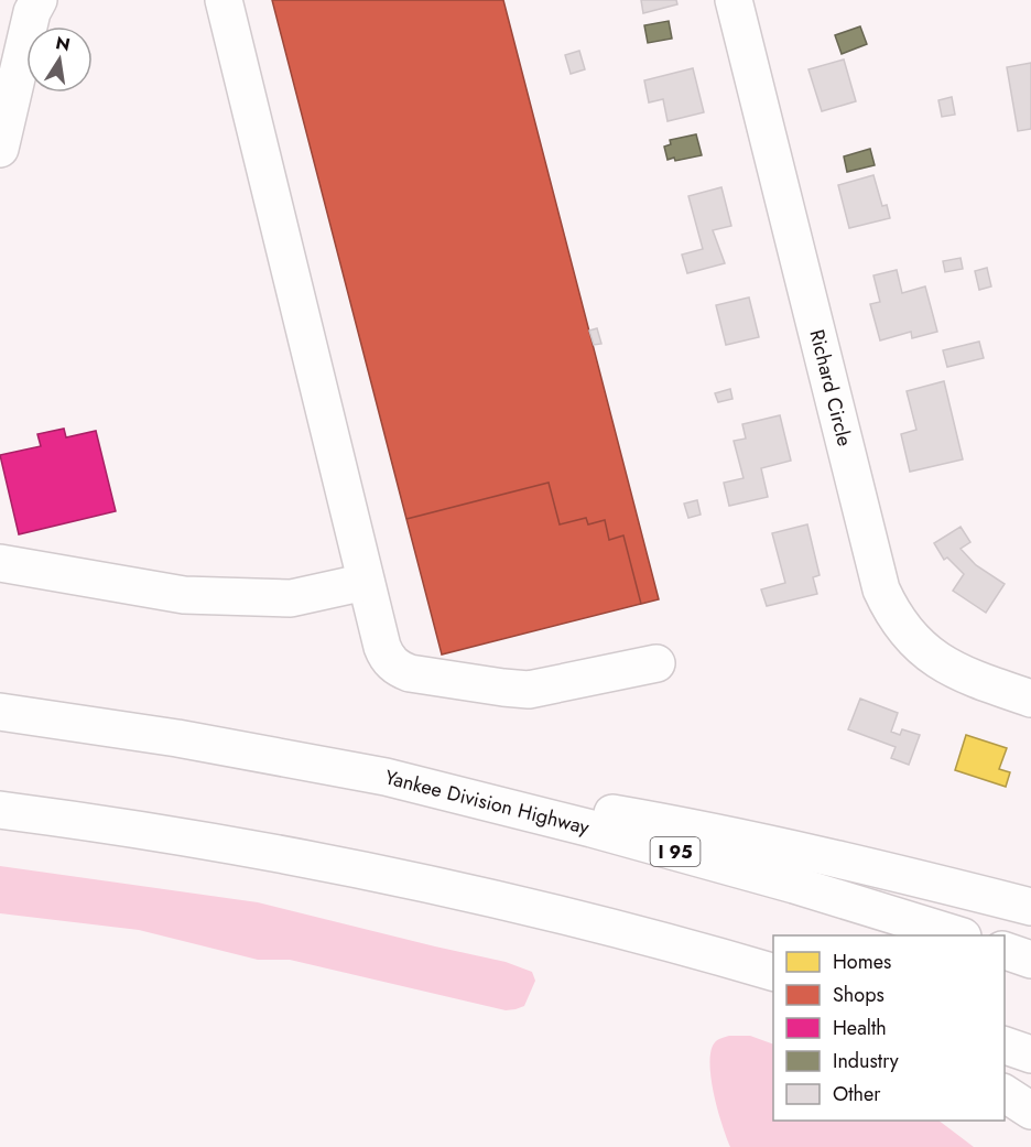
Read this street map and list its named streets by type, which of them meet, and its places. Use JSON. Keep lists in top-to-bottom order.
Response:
{
  "streets": {
    "main road": ["Richard Circle", "Yankee Division Highway", "I 95"]
  },
  "legend": [
    "Homes",
    "Shops",
    "Health",
    "Industry",
    "Other"
  ],
  "north": "top"
}
